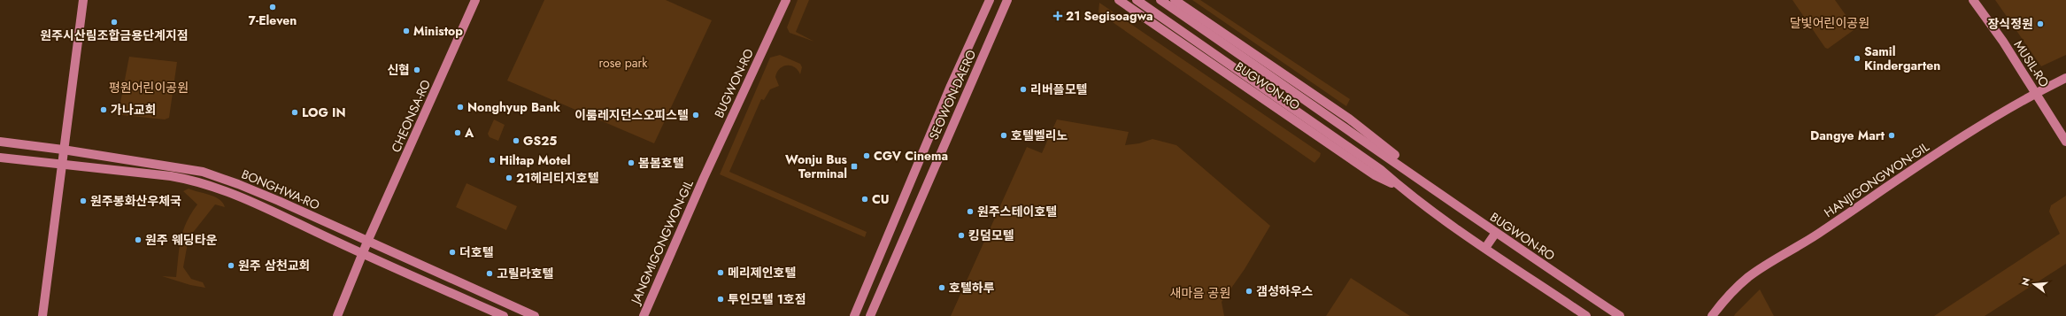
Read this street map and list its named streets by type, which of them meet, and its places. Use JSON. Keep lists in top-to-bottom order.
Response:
{
  "streets": {
    "street": [
      "MUSIL-RO",
      "BUGWON-RO",
      "SEOWON-DAERO",
      "CHEONSA-RO",
      "HANJIGONGWON-GIL",
      "BONGHWA-RO",
      "JANGMIGONGWON-GIL"
    ]
  },
  "crossings": [
    ["MUSIL-RO", "HANJIGONGWON-GIL"],
    ["BUGWON-RO", "JANGMIGONGWON-GIL"],
    ["CHEONSA-RO", "BONGHWA-RO"]
  ],
  "parks": [
    "달빛어린이공원",
    "rose park",
    "평원어린이공원",
    "새마음 공원"
  ],
  "places": {
    "other": [
      "7-Eleven",
      "원주시산림조합금용단계지점",
      "장식정원",
      "Ministop",
      "Samil Kindergarten",
      "신협",
      "리버플모텔",
      "Nonghyup Bank",
      "가나교회",
      "LOG IN",
      "이룸레지던스오피스텔",
      "A",
      "호텔벨리노",
      "Dangye Mart",
      "GS25",
      "CGV Cinema",
      "Hiltap Motel",
      "봄봄호텔",
      "21헤리티지호텔",
      "CU",
      "원주봉화산우체국",
      "원주스테이호텔",
      "킹덤모텔",
      "원주 웨딩타운",
      "더호텔",
      "원주 삼천교회",
      "메리제인호텔",
      "고릴라호텔",
      "호텔하루",
      "갬성하우스",
      "투인모텔 1호점"
    ],
    "health": ["21 Segisoagwa"],
    "transit": ["Wonju Bus Terminal"]
  },
  "north": "left"
}
